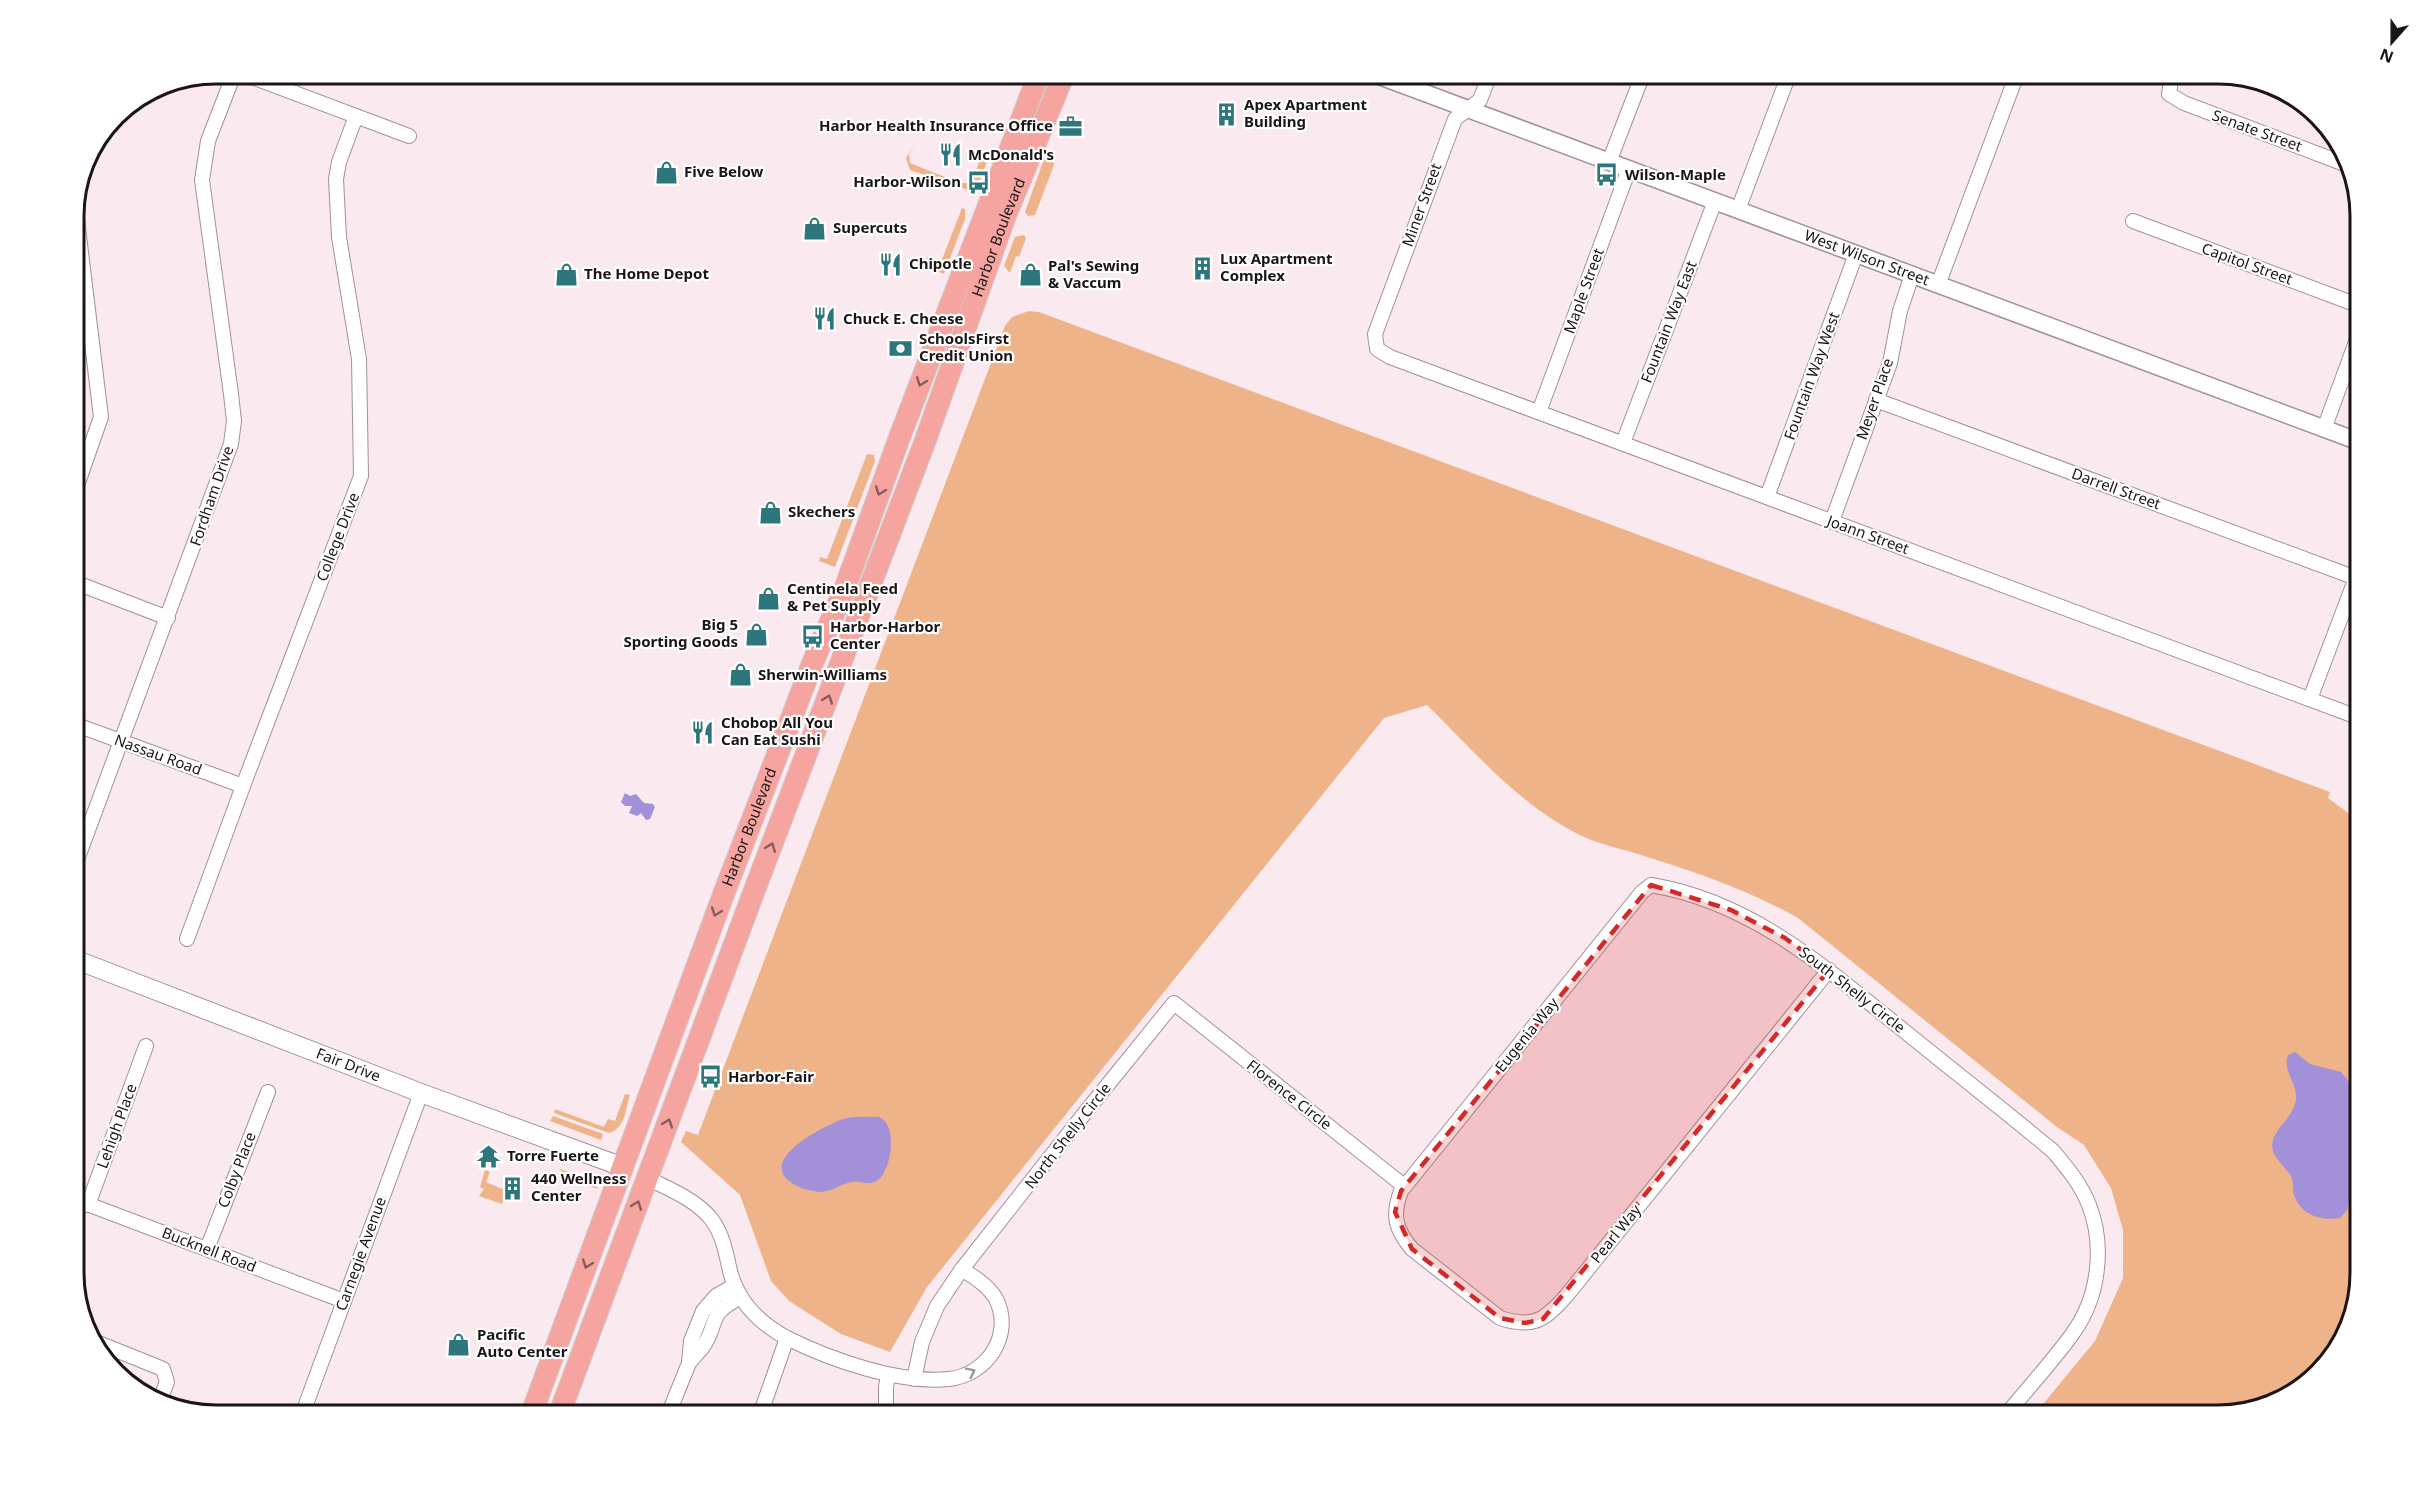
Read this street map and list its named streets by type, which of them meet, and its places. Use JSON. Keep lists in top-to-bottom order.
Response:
{
  "streets": {
    "main road": ["Harbor Boulevard", "Fair Drive"],
    "street": [
      "Senate Street",
      "Miner Street",
      "West Wilson Street",
      "Capitol Street",
      "Maple Street",
      "Fountain Way East",
      "Fountain Way West",
      "Meyer Place",
      "Darrell Street",
      "Fordham Drive",
      "Joann Street",
      "College Drive",
      "Nassau Road",
      "South Shelly Circle",
      "Eugenia Way",
      "Florence Circle",
      "Lehigh Place",
      "North Shelly Circle",
      "Colby Place",
      "Pearl Way",
      "Bucknell Road",
      "Carnegie Avenue"
    ]
  },
  "crossings": [
    ["Miner Street", "West Wilson Street"],
    ["Miner Street", "Joann Street"],
    ["Harbor Boulevard", "Fair Drive"],
    ["West Wilson Street", "Maple Street"],
    ["West Wilson Street", "Fountain Way East"],
    ["West Wilson Street", "Fountain Way West"],
    ["West Wilson Street", "Meyer Place"],
    ["Maple Street", "Joann Street"],
    ["Fountain Way East", "Joann Street"],
    ["Fountain Way West", "Joann Street"],
    ["Meyer Place", "Darrell Street"],
    ["Meyer Place", "Joann Street"],
    ["Fordham Drive", "Nassau Road"],
    ["College Drive", "Nassau Road"],
    ["South Shelly Circle", "Eugenia Way"],
    ["South Shelly Circle", "Pearl Way"],
    ["Eugenia Way", "Florence Circle"],
    ["Eugenia Way", "Pearl Way"],
    ["Fair Drive", "Carnegie Avenue"],
    ["Florence Circle", "North Shelly Circle"],
    ["Florence Circle", "Pearl Way"],
    ["Lehigh Place", "Bucknell Road"],
    ["Colby Place", "Bucknell Road"],
    ["Bucknell Road", "Carnegie Avenue"]
  ],
  "places": {
    "building": ["Apex Apartment Building", "Lux Apartment Complex", "440 Wellness Center"],
    "office": ["Harbor Health Insurance Office"],
    "restaurant": [
      "McDonald's",
      "Chipotle",
      "Chuck E. Cheese",
      "Chobop All You Can Eat Sushi"
    ],
    "shop": [
      "Five Below",
      "Supercuts",
      "The Home Depot",
      "Pal's Sewing & Vaccum",
      "Skechers",
      "Centinela Feed & Pet Supply",
      "Big 5 Sporting Goods",
      "Sherwin-Williams",
      "Pacific Auto Center"
    ],
    "bus stop": [
      "Wilson-Maple",
      "Harbor-Wilson",
      "Harbor-Harbor Center",
      "Harbor-Fair"
    ],
    "bank": ["SchoolsFirst Credit Union"],
    "temple": ["Torre Fuerte"]
  },
  "north": "bottom"
}
